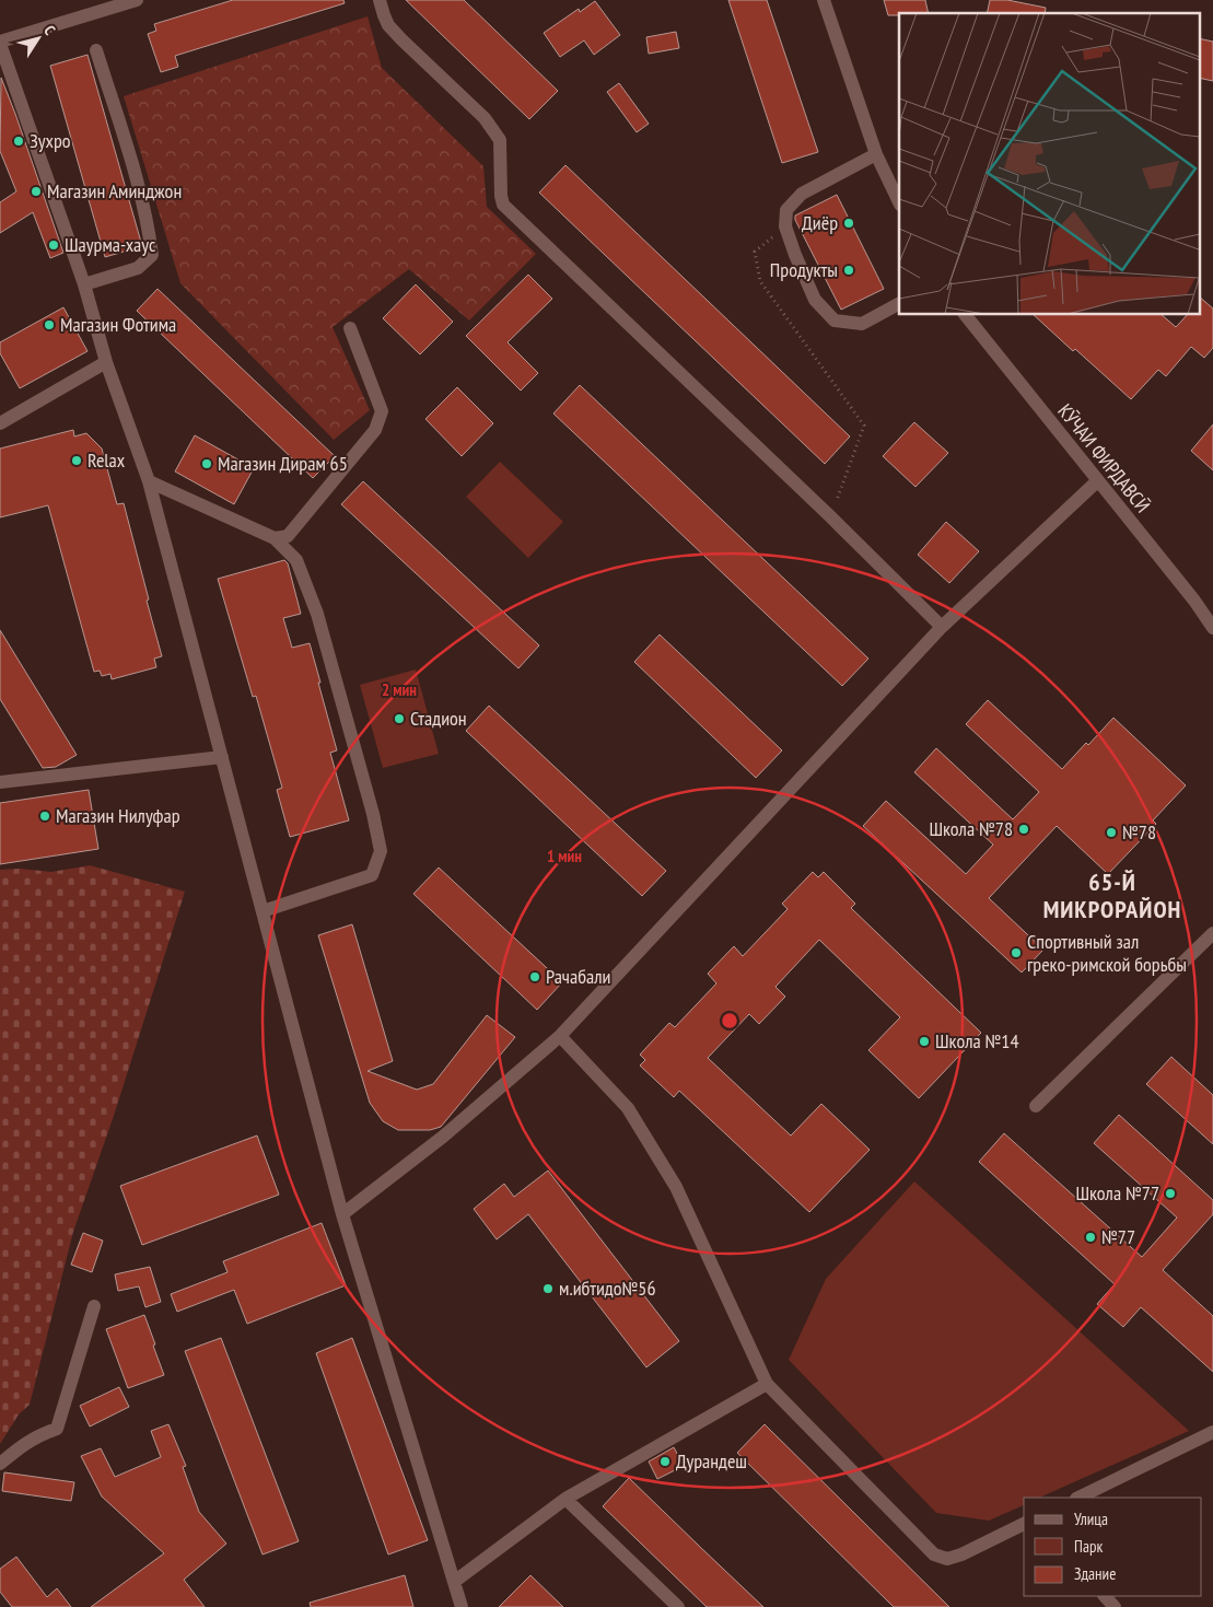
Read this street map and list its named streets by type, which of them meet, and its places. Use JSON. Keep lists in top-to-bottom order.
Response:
{
  "streets": {
    "street": ["КӮЧАИ ФИРДАВСӢ"]
  },
  "districts": ["65-Й МИКРОРАЙОН"],
  "places": [
    "Зухро",
    "Магазин Аминджон",
    "Диëр",
    "Шаурма-хаус",
    "Продукты",
    "Магазин Фотима",
    "Relax",
    "Магазин Дирам 65",
    "Стадион",
    "Магазин Нилуфар",
    "Школа №78",
    "№78",
    "Спортивный зал греко-римской борьбы",
    "Рачабали",
    "Школа №14",
    "Школа №77",
    "№77",
    "м.ибтидо№56",
    "Дурандеш"
  ],
  "legend": ["Улица", "Парк", "Здание"],
  "north": "top right",
  "rings": ["2 мин", "1 мин"]
}
